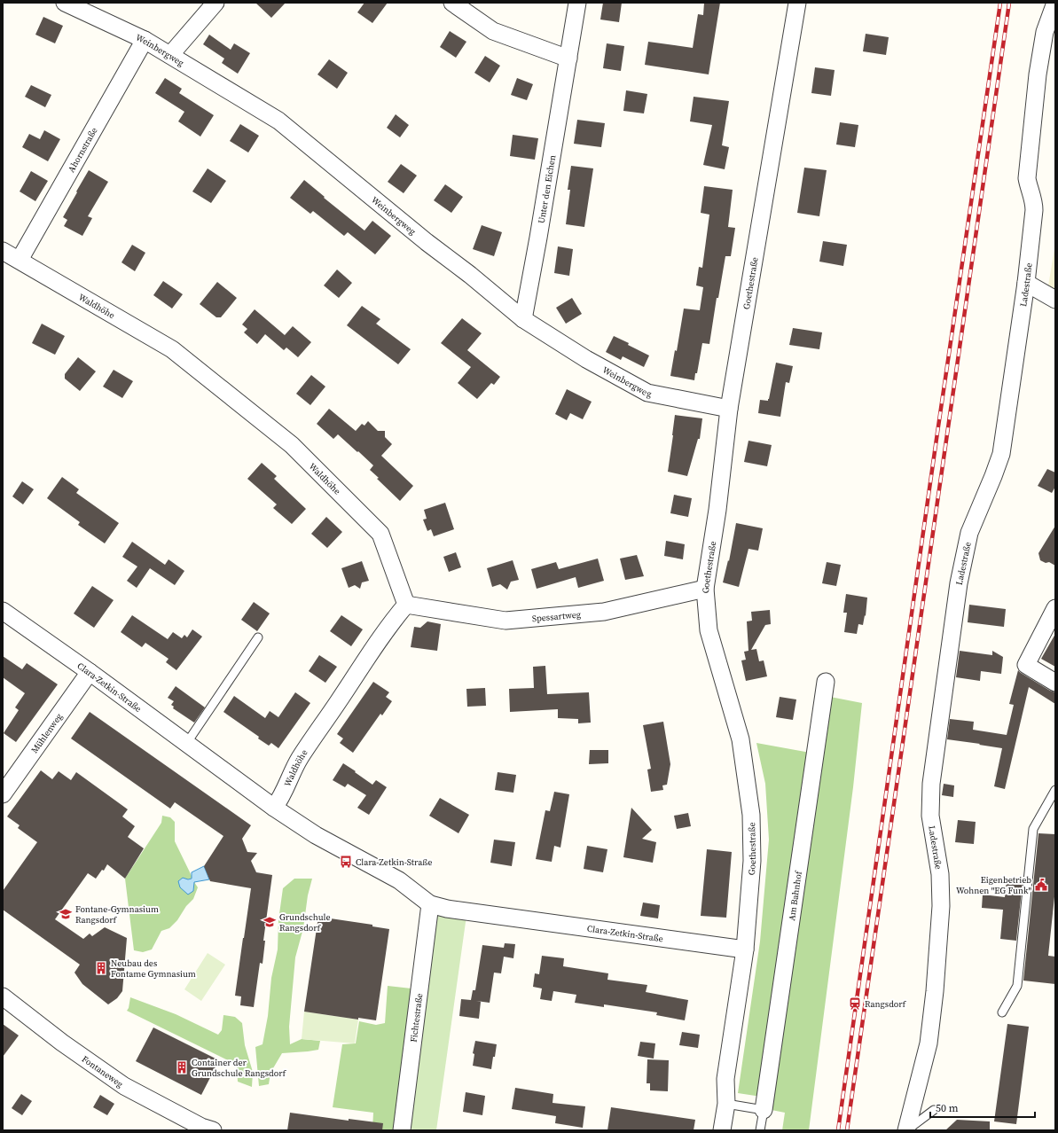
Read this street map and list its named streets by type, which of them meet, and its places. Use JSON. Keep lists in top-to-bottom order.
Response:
{
  "streets": {
    "street": [
      "Weinbergweg",
      "Ahornstraße",
      "Unter den Eichen",
      "Goethestraße",
      "Ladestraße",
      "Waldhöhe",
      "Spessartweg",
      "Clara-Zetkin-Straße",
      "Mühlenweg",
      "Am Bahnhof",
      "Fichtestraße",
      "Fontaneweg"
    ]
  },
  "crossings": [
    ["Weinbergweg", "Ahornstraße"],
    ["Weinbergweg", "Unter den Eichen"],
    ["Weinbergweg", "Goethestraße"],
    ["Ahornstraße", "Waldhöhe"],
    ["Goethestraße", "Spessartweg"],
    ["Goethestraße", "Clara-Zetkin-Straße"],
    ["Waldhöhe", "Spessartweg"],
    ["Waldhöhe", "Clara-Zetkin-Straße"],
    ["Clara-Zetkin-Straße", "Mühlenweg"],
    ["Clara-Zetkin-Straße", "Fichtestraße"]
  ],
  "places": {
    "bus stop": ["Clara-Zetkin-Straße"],
    "public building": ["Eigenbetrieb Wohnen \"EG Funk\""],
    "school or university": ["Fontane-Gymnasium Rangsdorf", "Grundschule Rangsdorf"],
    "building": ["Neubau des Fontame Gymnasium", "Container der Grundschule Rangsdorf"],
    "station": ["Rangsdorf"]
  },
  "scale_bar": "50 m"
}
